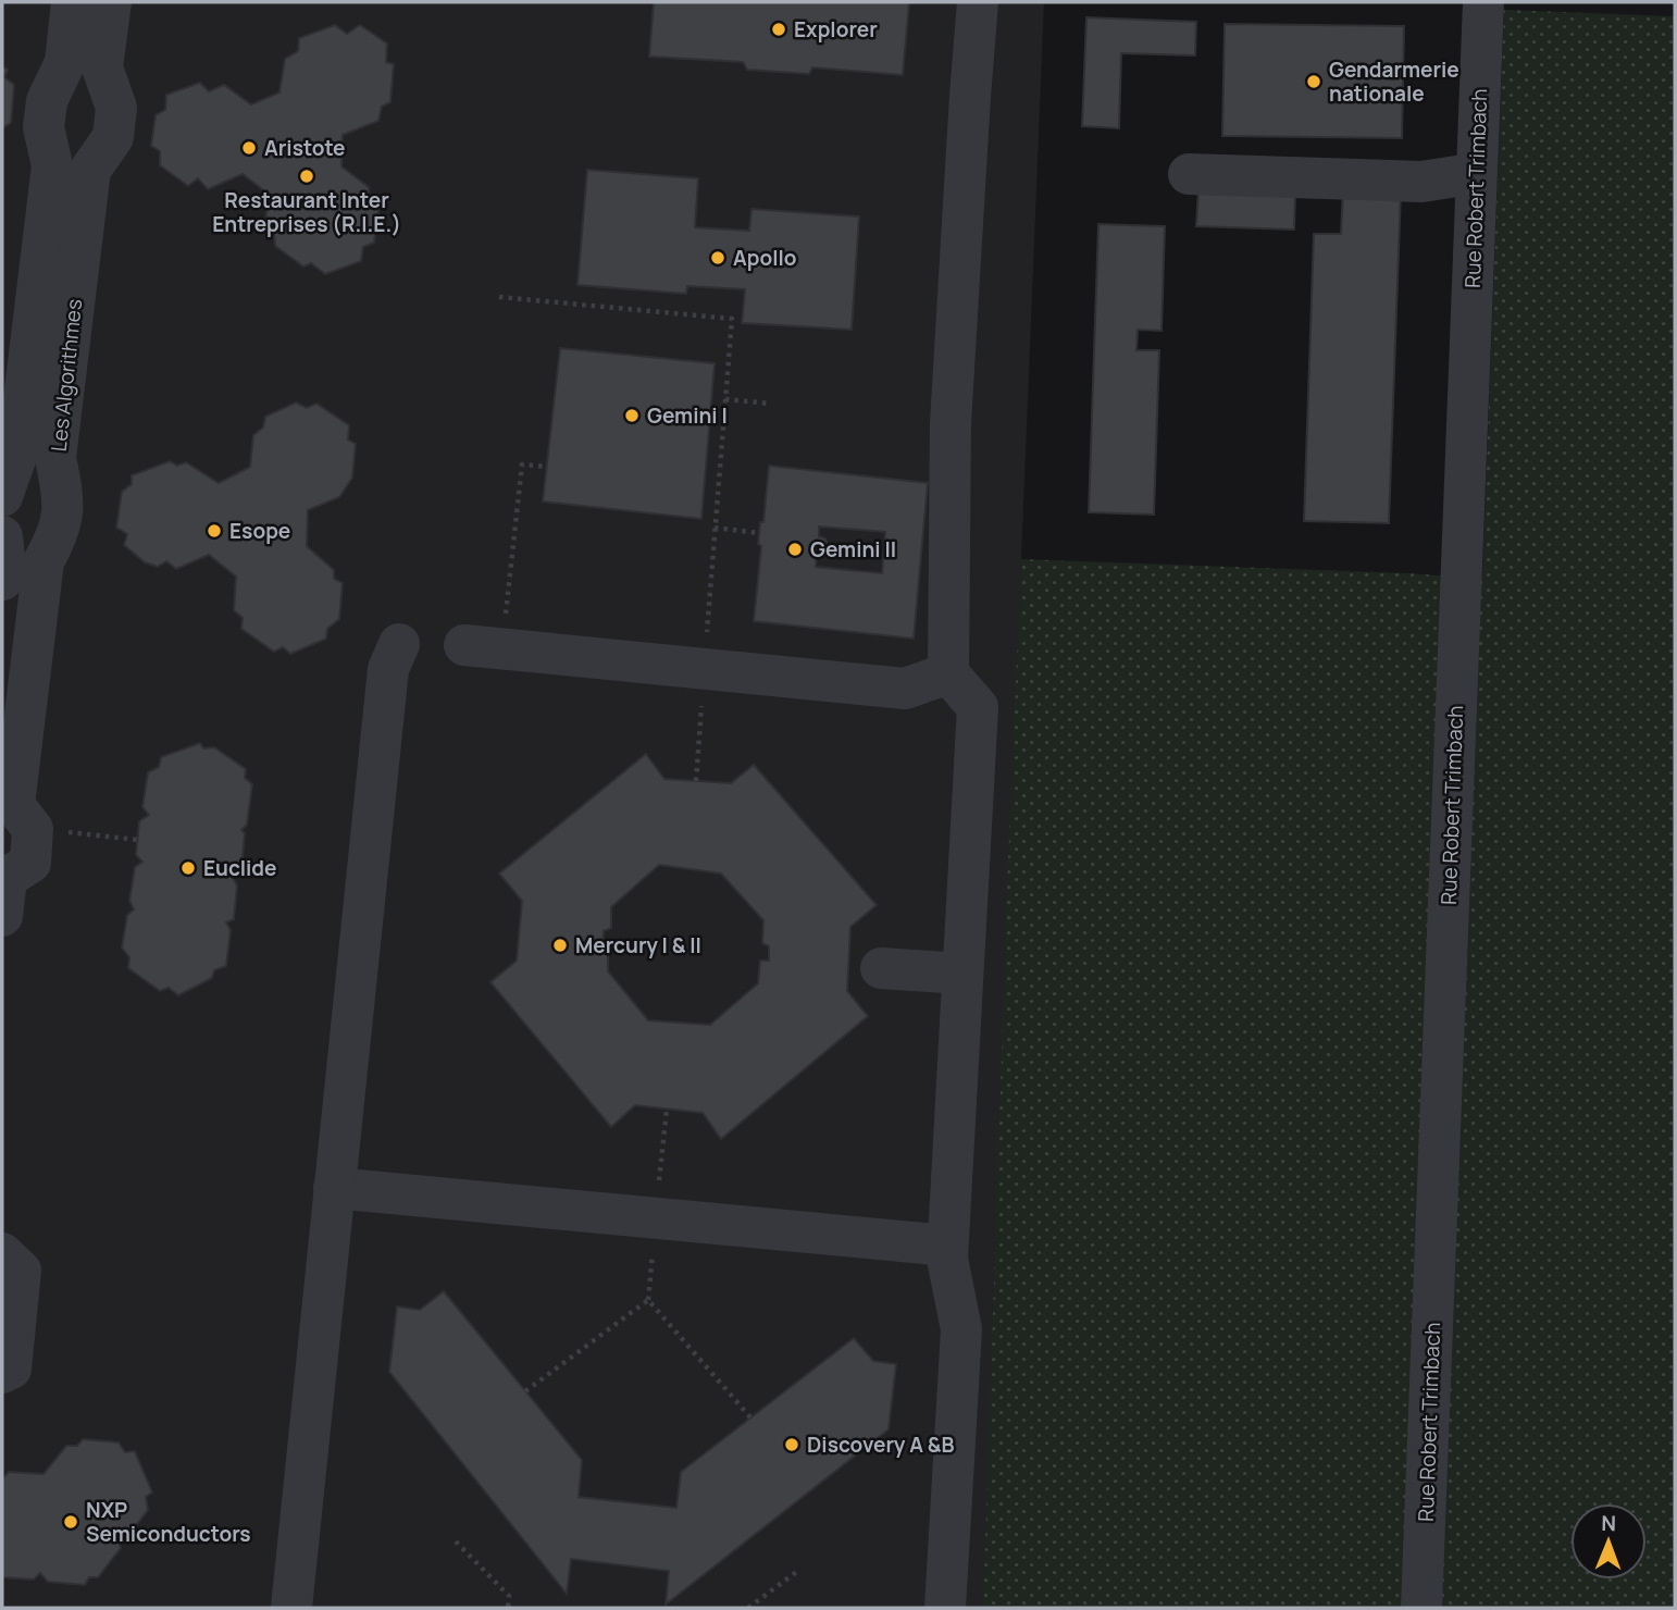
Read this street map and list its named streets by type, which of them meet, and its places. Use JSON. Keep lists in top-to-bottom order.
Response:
{
  "streets": {
    "street": ["Rue Robert Trimbach", "Les Algorithmes"]
  },
  "places": [
    "Explorer",
    "Gendarmerie nationale",
    "Aristote",
    "Restaurant Inter Entreprises (R.I.E.)",
    "Apollo",
    "Gemini I",
    "Esope",
    "Gemini II",
    "Euclide",
    "Mercury I & II",
    "Discovery A &B",
    "NXP Semiconductors"
  ],
  "north": "top"
}
